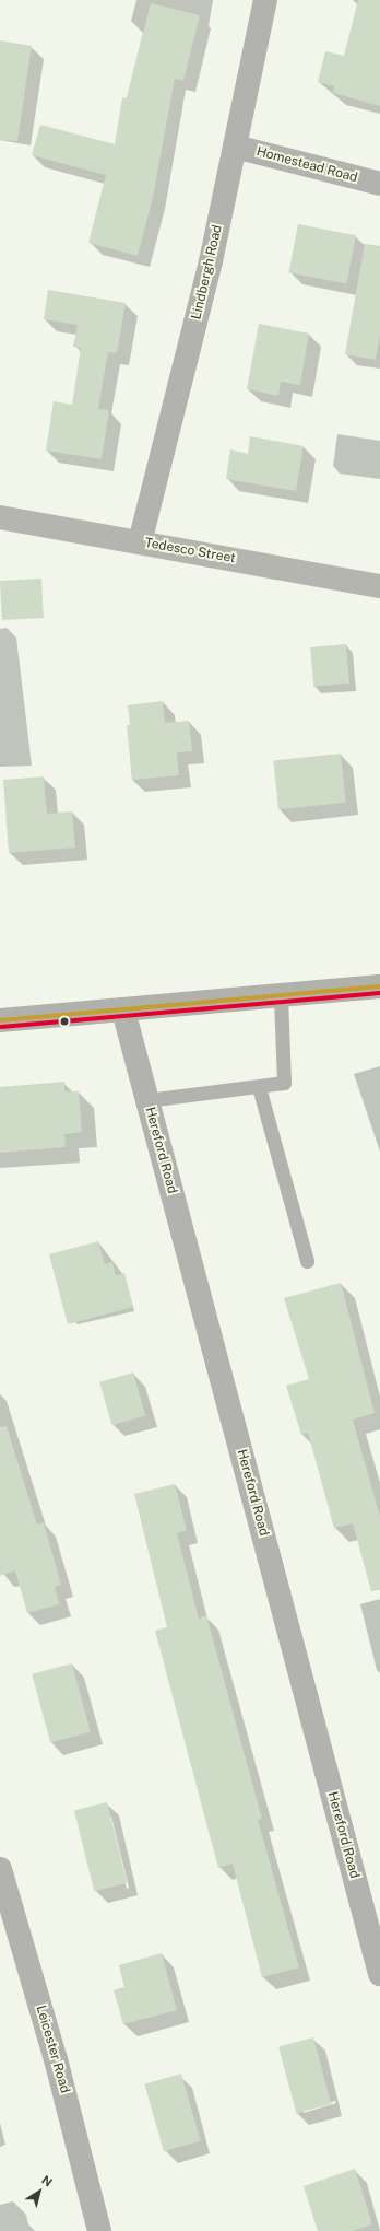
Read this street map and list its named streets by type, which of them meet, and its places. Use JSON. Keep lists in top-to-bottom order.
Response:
{
  "streets": {
    "main road": ["Tedesco Street"],
    "street": [
      "Homestead Road",
      "Lindbergh Road",
      "Hereford Road",
      "Leicester Road"
    ]
  },
  "crossings": [
    ["Homestead Road", "Lindbergh Road"],
    ["Lindbergh Road", "Tedesco Street"]
  ],
  "north": "top right"
}
